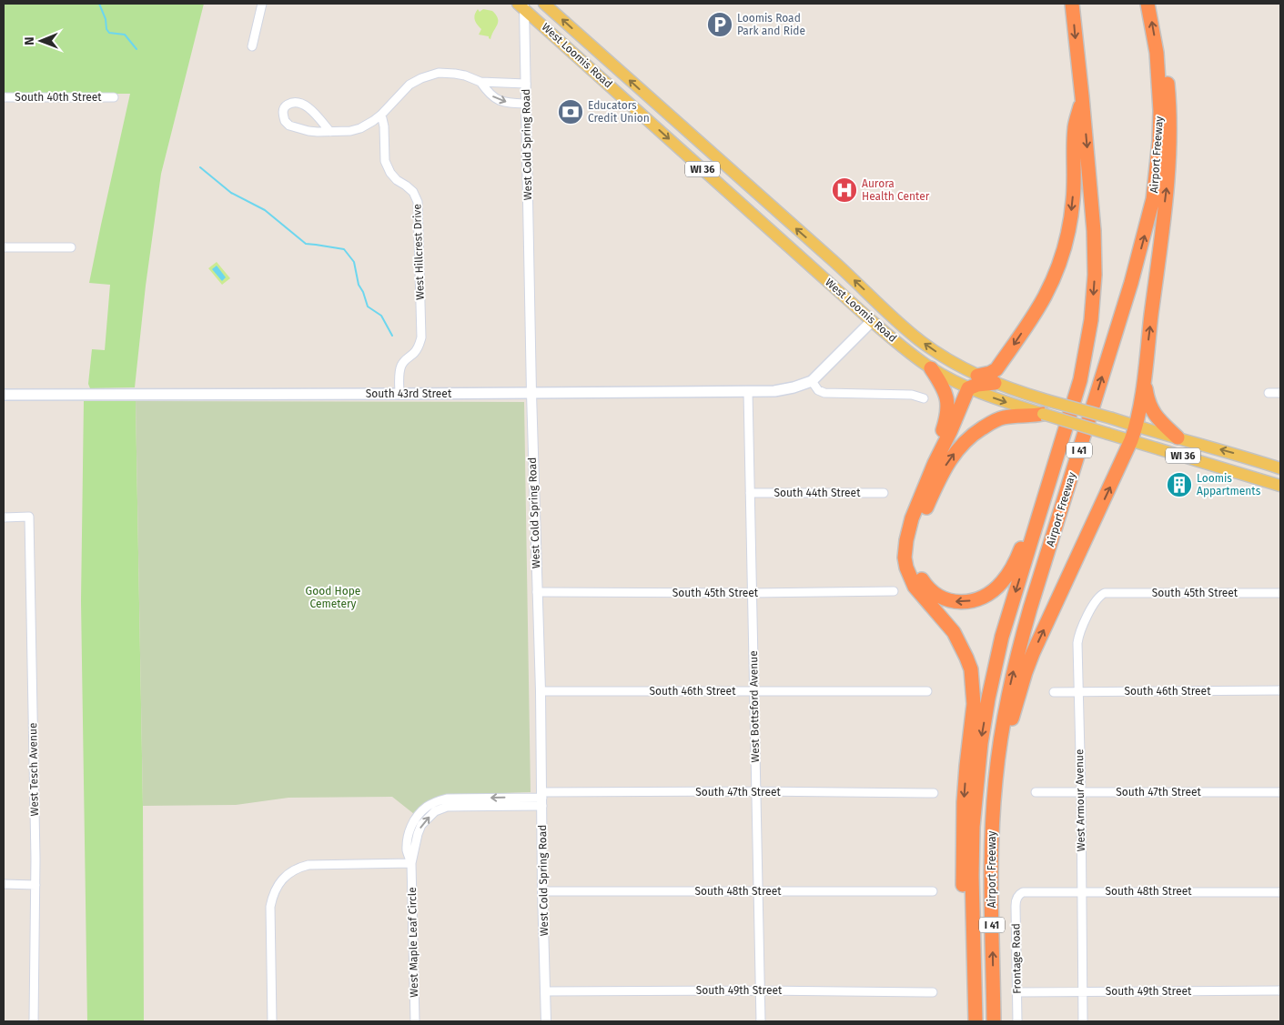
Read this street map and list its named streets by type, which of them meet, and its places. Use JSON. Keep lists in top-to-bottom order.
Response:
{
  "streets": {
    "highway": ["Airport Freeway", "I 41"],
    "main road": ["West Loomis Road", "WI 36", "South 43rd Street"],
    "street": [
      "South 40th Street",
      "West Cold Spring Road",
      "West Hillcrest Drive",
      "South 44th Street",
      "South 45th Street",
      "South 46th Street",
      "West Bottsford Avenue",
      "West Tesch Avenue",
      "South 47th Street",
      "West Armour Avenue",
      "South 48th Street",
      "West Maple Leaf Circle",
      "Frontage Road",
      "South 49th Street"
    ]
  },
  "crossings": [
    ["West Loomis Road", "West Cold Spring Road"],
    ["West Loomis Road", "South 43rd Street"],
    ["West Cold Spring Road", "South 43rd Street"],
    ["West Cold Spring Road", "South 45th Street"],
    ["West Cold Spring Road", "South 46th Street"],
    ["West Cold Spring Road", "South 47th Street"],
    ["West Cold Spring Road", "South 48th Street"],
    ["West Cold Spring Road", "West Maple Leaf Circle"],
    ["West Cold Spring Road", "South 49th Street"],
    ["West Hillcrest Drive", "South 43rd Street"],
    ["South 43rd Street", "West Bottsford Avenue"],
    ["South 44th Street", "West Bottsford Avenue"],
    ["South 45th Street", "West Bottsford Avenue"],
    ["South 45th Street", "West Armour Avenue"],
    ["South 46th Street", "West Bottsford Avenue"],
    ["South 46th Street", "West Armour Avenue"],
    ["West Bottsford Avenue", "South 47th Street"],
    ["West Bottsford Avenue", "South 48th Street"],
    ["West Bottsford Avenue", "South 49th Street"],
    ["South 47th Street", "West Armour Avenue"],
    ["South 47th Street", "West Maple Leaf Circle"],
    ["West Armour Avenue", "South 48th Street"],
    ["West Armour Avenue", "South 49th Street"],
    ["South 48th Street", "Frontage Road"],
    ["Frontage Road", "South 49th Street"]
  ],
  "parks": ["Good Hope Cemetery"],
  "places": {
    "parking": ["Loomis Road Park and Ride"],
    "bank": ["Educators Credit Union"],
    "hospital": ["Aurora Health Center"],
    "building": ["Loomis Appartments"]
  },
  "north": "left"
}
